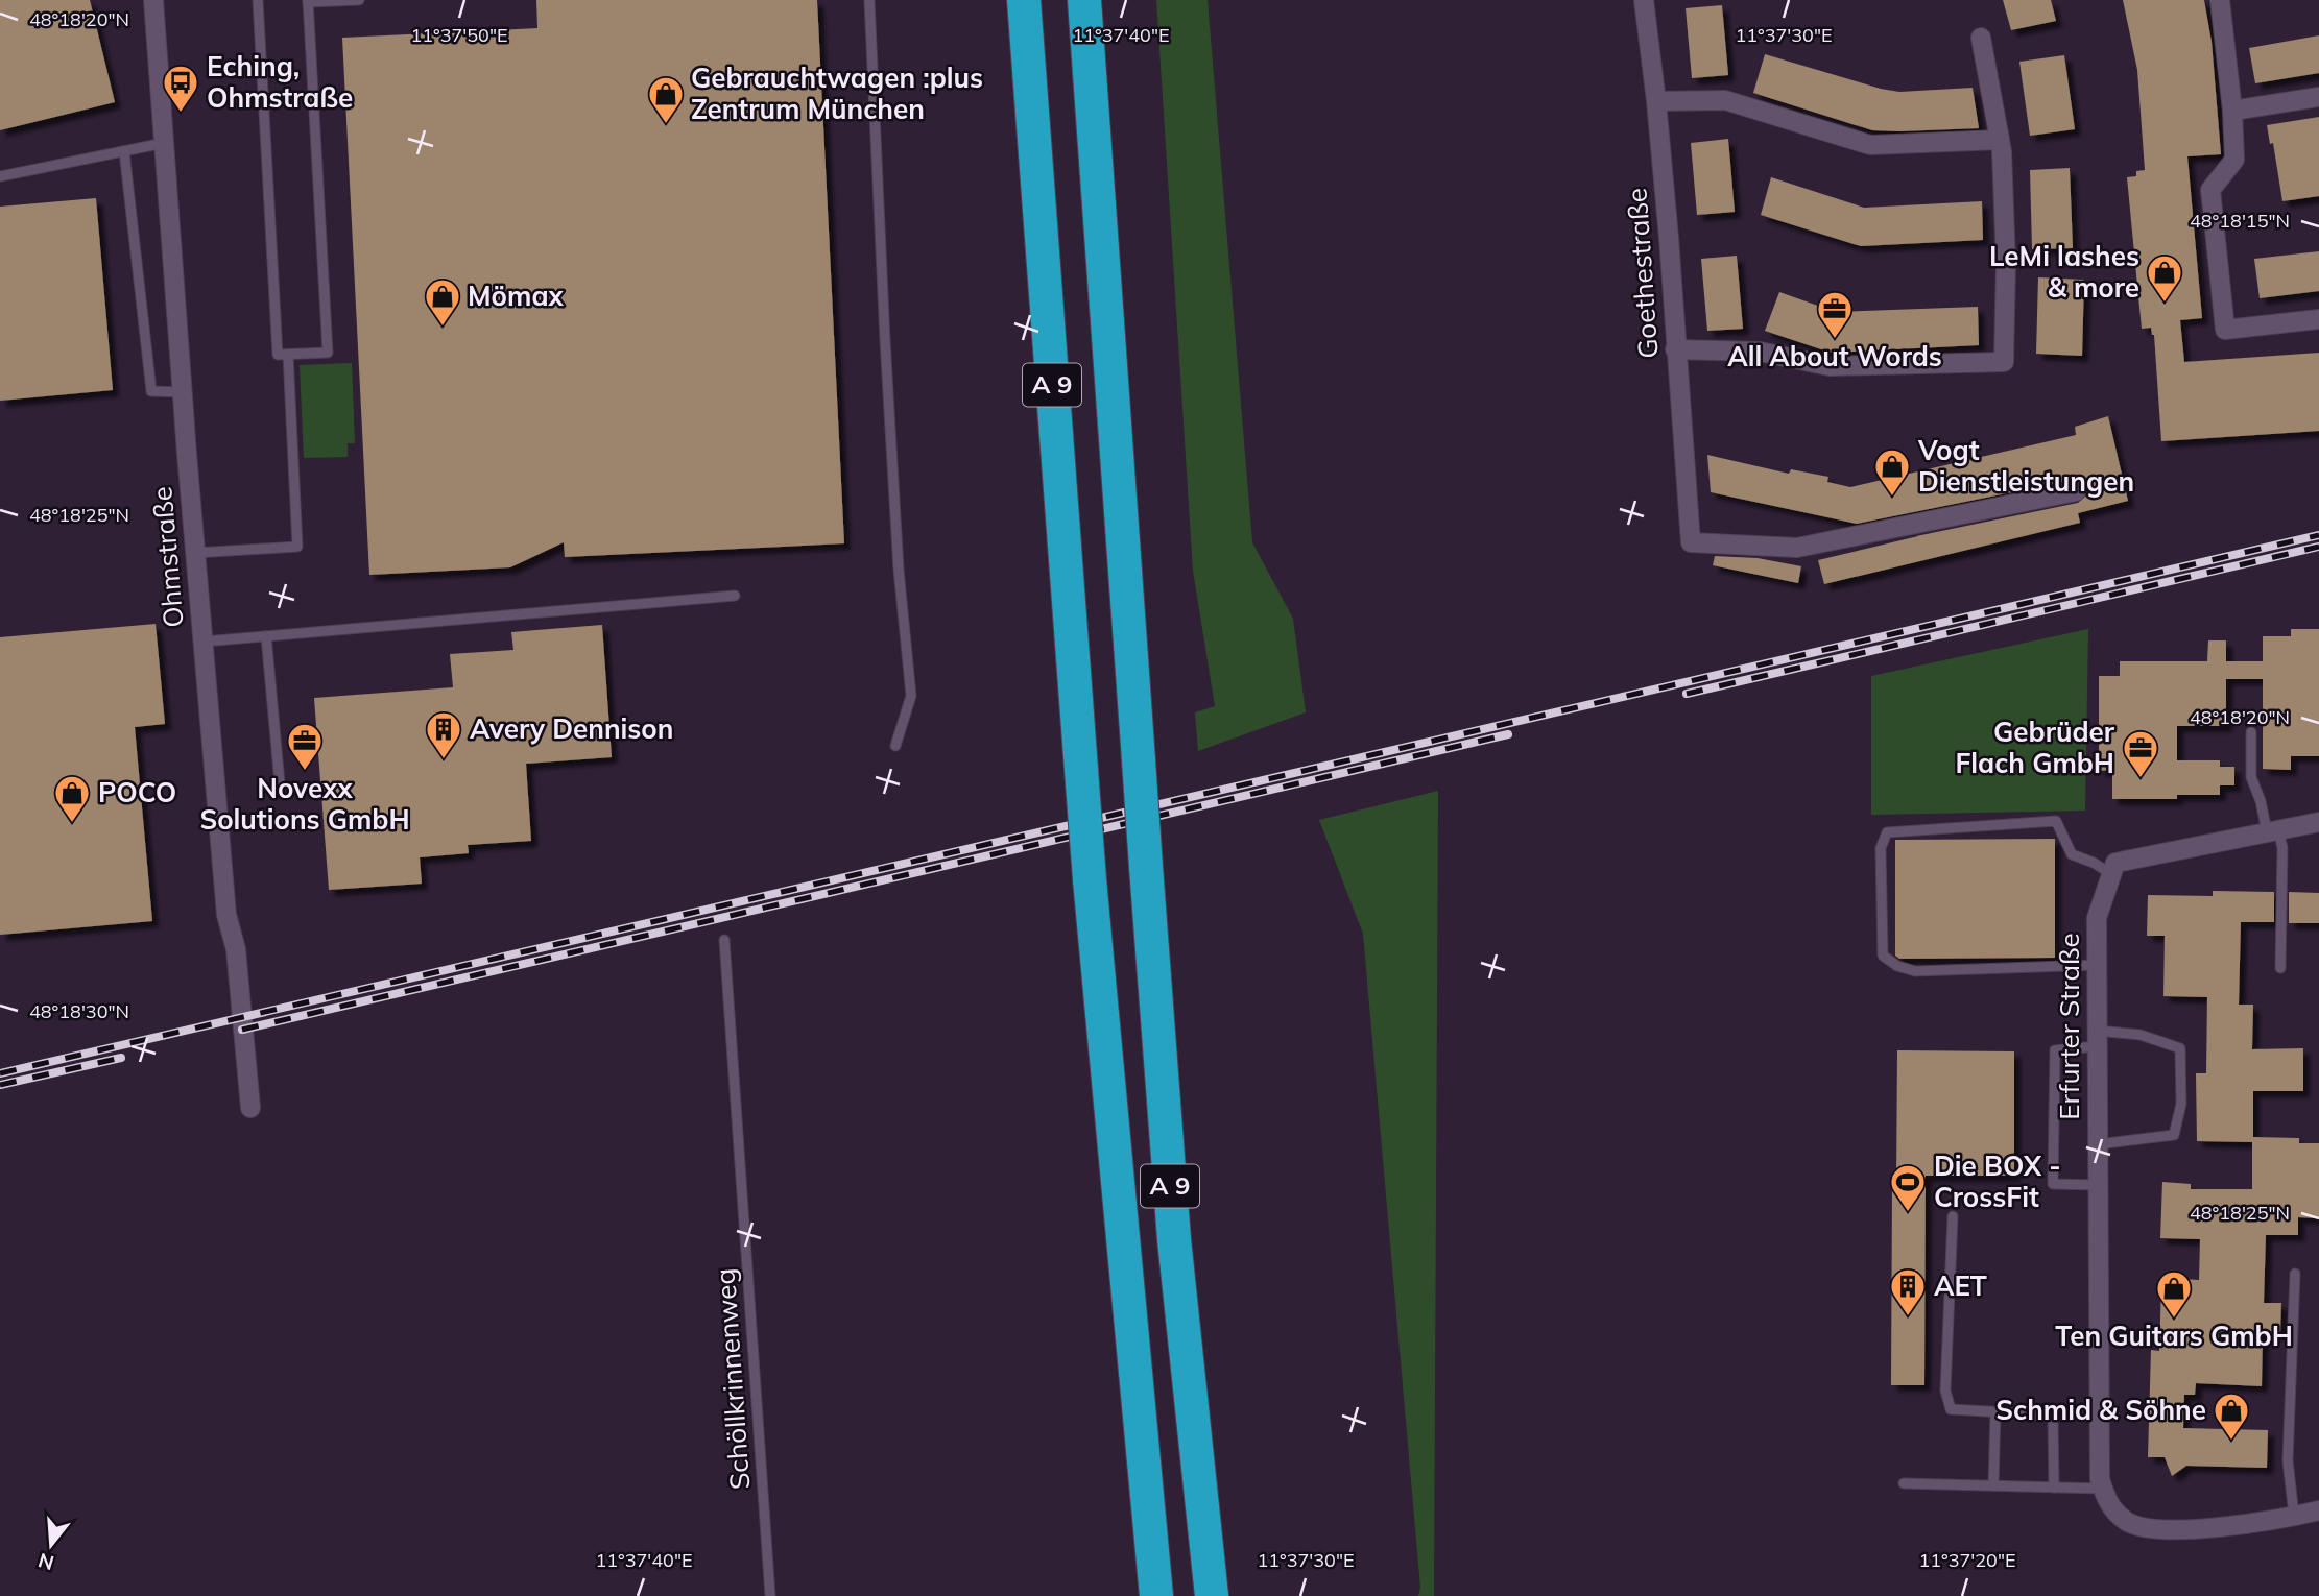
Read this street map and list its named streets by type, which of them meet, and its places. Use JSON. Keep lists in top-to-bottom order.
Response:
{
  "streets": {
    "highway": ["A 9"],
    "street": ["Goethestraße", "Ohmstraße", "Erfurter Straße"],
    "lane": ["Schöllkrinnenweg"]
  },
  "places": {
    "bus stop": ["Eching, Ohmstraße"],
    "shop": [
      "Gebrauchtwagen :plus Zentrum München",
      "LeMi lashes & more",
      "Mömax",
      "Vogt Dienstleistungen",
      "POCO",
      "Ten Guitars GmbH",
      "Schmid & Söhne"
    ],
    "office": ["All About Words", "Novexx Solutions GmbH", "Gebrüder Flach GmbH"],
    "building": ["Avery Dennison", "AET"],
    "sports": ["Die BOX - CrossFit"]
  },
  "north": "bottom",
  "coordinates": [
    "48°18'20\"N",
    "11°37'50\"E",
    "11°37'40\"E",
    "11°37'30\"E",
    "48°18'15\"N",
    "48°18'25\"N",
    "48°18'30\"N",
    "11°37'20\"E"
  ]
}
